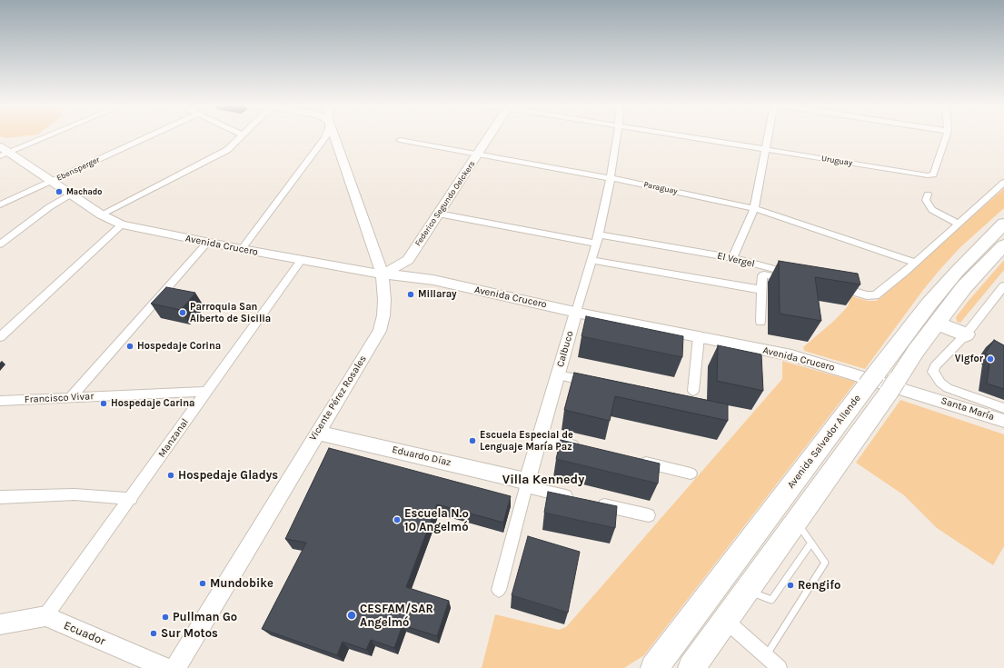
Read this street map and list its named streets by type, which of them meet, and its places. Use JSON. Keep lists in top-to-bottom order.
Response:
{
  "streets": {
    "highway": ["Avenida Salvador Allende"],
    "main road": [
      "Federico Segundo Oelckers",
      "Avenida Crucero",
      "Calbuco",
      "Vicente Pérez Rosales",
      "Santa María",
      "Eduardo Díaz",
      "Ecuador"
    ],
    "street": [
      "Uruguay",
      "Ebensperger",
      "Paraguay",
      "El Vergel",
      "Francisco Vivar",
      "Manzanal"
    ]
  },
  "crossings": [
    ["Ebensperger", "Avenida Crucero"],
    ["Paraguay", "Federico Segundo Oelckers"],
    ["Paraguay", "Calbuco"],
    ["Federico Segundo Oelckers", "Avenida Crucero"],
    ["Federico Segundo Oelckers", "Vicente Pérez Rosales"],
    ["Avenida Crucero", "Calbuco"],
    ["Avenida Crucero", "Vicente Pérez Rosales"],
    ["Avenida Crucero", "Santa María"],
    ["Avenida Crucero", "Manzanal"],
    ["El Vergel", "Calbuco"],
    ["Calbuco", "Eduardo Díaz"],
    ["Francisco Vivar", "Manzanal"],
    ["Vicente Pérez Rosales", "Eduardo Díaz"],
    ["Manzanal", "Ecuador"]
  ],
  "districts": ["Villa Kennedy"],
  "places": [
    "Machado",
    "Millaray",
    "Parroquia San Alberto de Sicilia",
    "Hospedaje Corina",
    "Vigfor",
    "Hospedaje Carina",
    "Escuela Especial de Lenguaje María Paz",
    "Hospedaje Gladys",
    "Escuela N.º 10 Angelmó",
    "Mundobike",
    "Rengifo",
    "CESFAM/SAR Angelmó",
    "Pullman Go",
    "Sur Motos"
  ]
}
